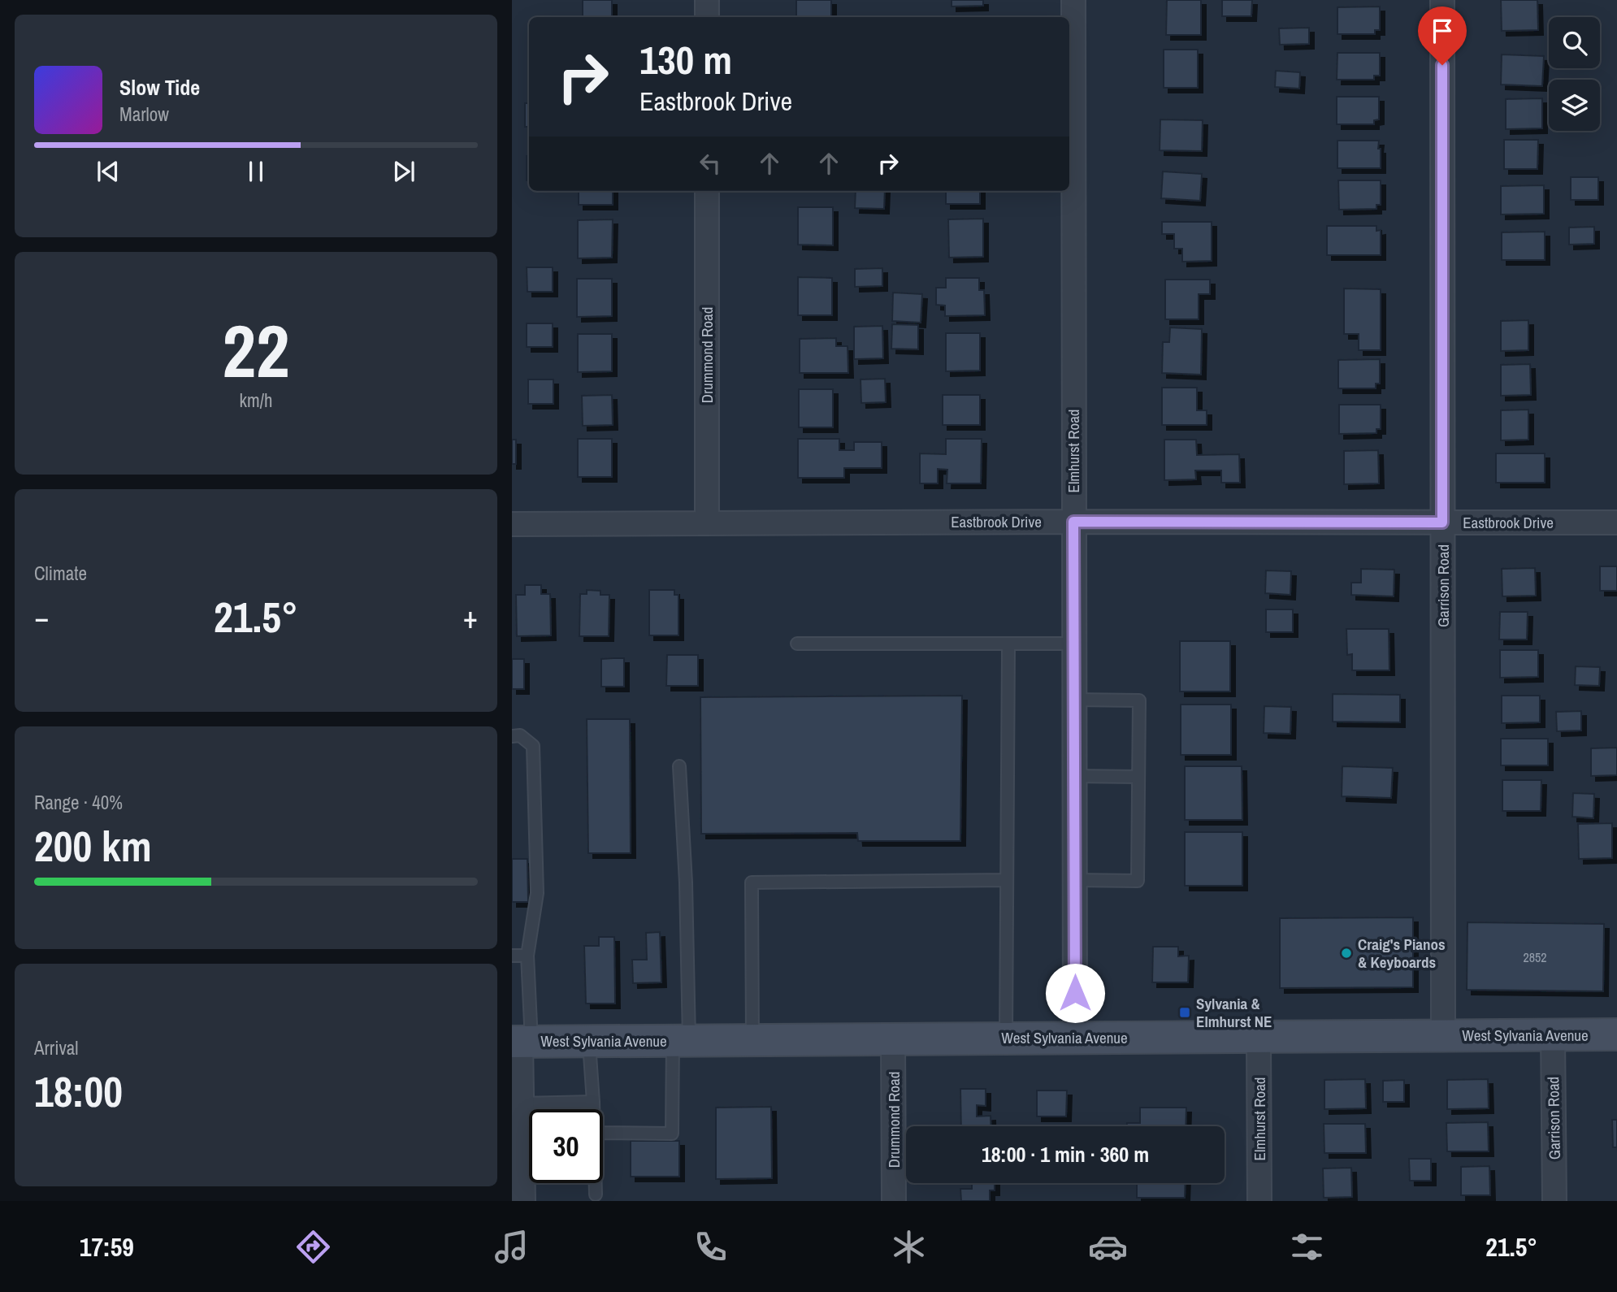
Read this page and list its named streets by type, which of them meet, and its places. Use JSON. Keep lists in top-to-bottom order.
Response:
{
  "streets": {
    "main road": ["West Sylvania Avenue"],
    "street": [
      "Drummond Road",
      "Elmhurst Road",
      "Eastbrook Drive",
      "Garrison Road"
    ]
  },
  "crossings": [
    ["Drummond Road", "Eastbrook Drive"],
    ["Drummond Road", "West Sylvania Avenue"],
    ["Elmhurst Road", "Eastbrook Drive"],
    ["Elmhurst Road", "West Sylvania Avenue"],
    ["Eastbrook Drive", "Garrison Road"],
    ["Garrison Road", "West Sylvania Avenue"]
  ],
  "places": {
    "other": ["Craig's Pianos & Keyboards"],
    "transit": ["Sylvania & Elmhurst NE"]
  },
  "house_numbers": ["2852"],
  "page": {
    "turn": ["130 m", "Eastbrook Drive"],
    "song": ["Slow Tide", "Marlow"],
    "tile": [
      ["22", "km/h"],
      "Climate",
      ["Range · 40%", "200 km"],
      ["Arrival", "18:00"]
    ],
    "heat": ["−", "21.5°", "+"],
    "limit": "30",
    "trip": "18:00 · 1 min · 360 m",
    "tabs": ["17:59", "21.5°"]
  }
}
